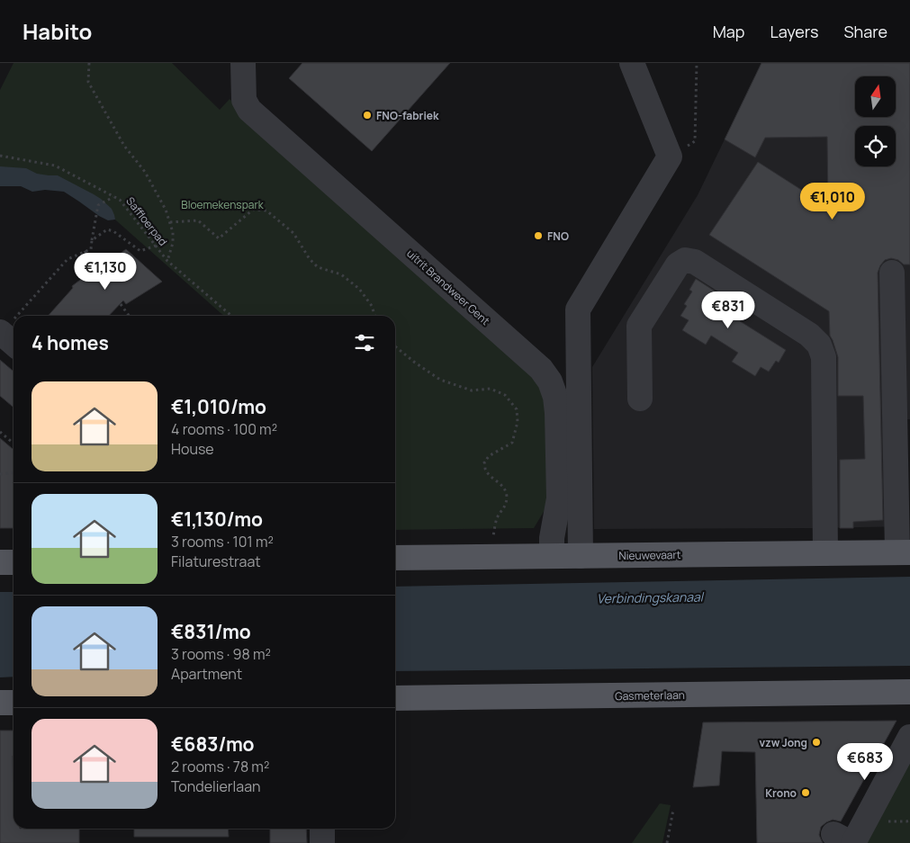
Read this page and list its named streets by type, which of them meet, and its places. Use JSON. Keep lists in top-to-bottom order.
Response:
{
  "streets": {
    "main road": ["Nieuwevaart", "Gasmeterlaan"],
    "street": ["uitrit Brandweer Gent"],
    "path": ["Saffloerpad"]
  },
  "crossings": [
    ["uitrit Brandweer Gent", "Nieuwevaart"]
  ],
  "water": ["Verbindingskanaal"],
  "parks": ["Bloemekenspark"],
  "places": [
    "FNO-fabriek",
    "FNO",
    "vzw Jong",
    "Krono"
  ],
  "north": "top",
  "page": {
    "header": "Habito",
    "nav": ["Map", "Layers", "Share"],
    "price": [
      "€1,010",
      "€1,130",
      "€831",
      "€683"
    ],
    "heading": "4 homes",
    "list": [
      {
        "name": "€1,010/mo",
        "note": "4 rooms · 100 m² · House"
      },
      {
        "name": "€1,130/mo",
        "note": "3 rooms · 101 m² · Filaturestraat"
      },
      {
        "name": "€831/mo",
        "note": "3 rooms · 98 m² · Apartment"
      },
      {
        "name": "€683/mo",
        "note": "2 rooms · 78 m² · Tondelierlaan"
      }
    ]
  }
}
